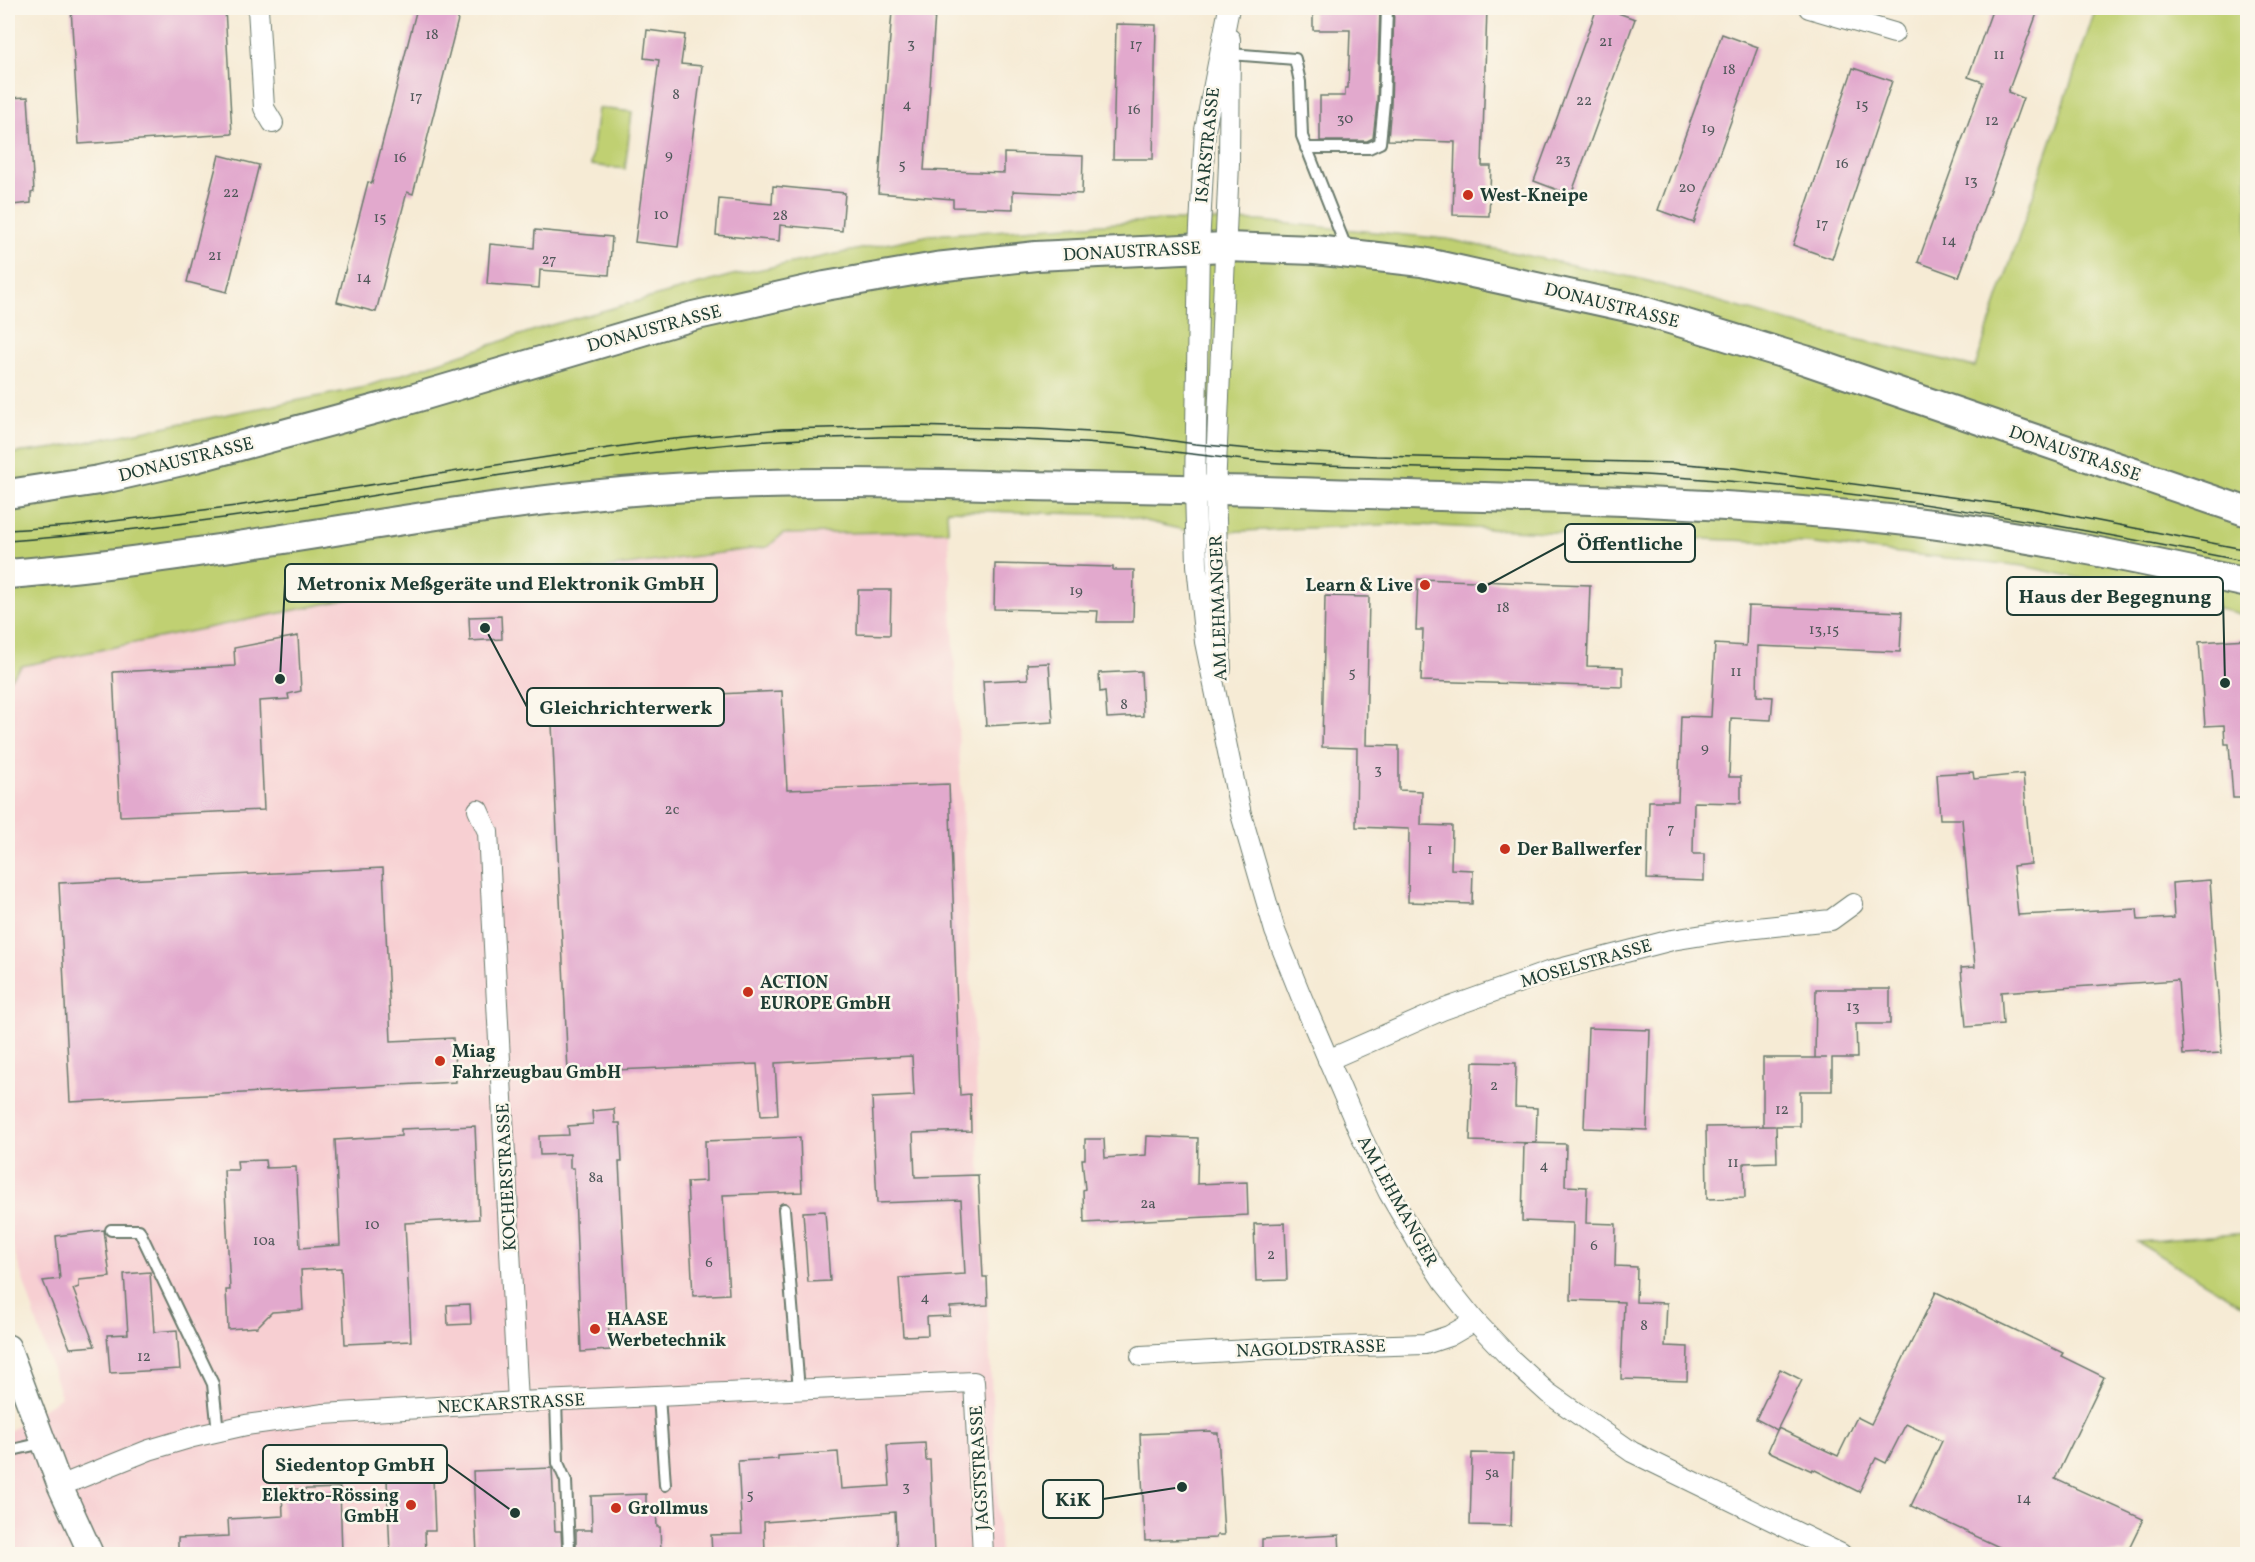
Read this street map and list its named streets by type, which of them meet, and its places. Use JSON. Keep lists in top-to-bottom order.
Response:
{
  "streets": {
    "main road": ["DONAUSTRASSE"],
    "street": [
      "ISARSTRASSE",
      "AM LEHMANGER",
      "MOSELSTRASSE",
      "KOCHERSTRASSE",
      "NAGOLDSTRASSE",
      "NECKARSTRASSE",
      "JAGSTSTRASSE"
    ]
  },
  "crossings": [
    ["ISARSTRASSE", "DONAUSTRASSE"],
    ["ISARSTRASSE", "AM LEHMANGER"],
    ["DONAUSTRASSE", "AM LEHMANGER"],
    ["AM LEHMANGER", "MOSELSTRASSE"],
    ["AM LEHMANGER", "NAGOLDSTRASSE"],
    ["KOCHERSTRASSE", "NECKARSTRASSE"],
    ["NECKARSTRASSE", "JAGSTSTRASSE"]
  ],
  "places": [
    "West-Kneipe",
    "Learn & Live",
    "Öffentliche",
    "Gleichrichterwerk",
    "Metronix Meßgeräte und Elektronik GmbH",
    "Haus der Begegnung",
    "Der Ballwerfer",
    "ACTION EUROPE GmbH",
    "Miag Fahrzeugbau GmbH",
    "HAASE Werbetechnik",
    "KiK",
    "Elektro-Rössing GmbH",
    "Grollmus",
    "Siedentop GmbH"
  ],
  "house_numbers": [
    "18",
    "21",
    "3",
    "17",
    "11",
    "18",
    "8",
    "17",
    "22",
    "4",
    "15",
    "16",
    "30",
    "12",
    "19",
    "9",
    "16",
    "23",
    "16",
    "5",
    "13",
    "20",
    "22",
    "10",
    "28",
    "15",
    "17",
    "14",
    "21",
    "27",
    "14",
    "19",
    "18",
    "13,15",
    "11",
    "5",
    "8",
    "9",
    "3",
    "2c",
    "7",
    "1",
    "13",
    "2",
    "12",
    "11",
    "4",
    "8a",
    "2a",
    "10",
    "10a",
    "6",
    "2",
    "6",
    "4",
    "8",
    "12",
    "5a",
    "3",
    "5",
    "14"
  ]
}
